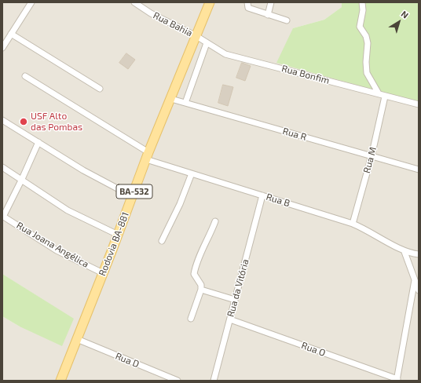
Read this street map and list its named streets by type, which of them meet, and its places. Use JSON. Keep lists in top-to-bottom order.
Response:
{
  "streets": {
    "main road": ["BA-532", "Rodovia BA-881"],
    "street": [
      "Rua Bahia",
      "Rua Bonfim",
      "Rua R",
      "Rua M",
      "Rua B",
      "Rua Joana Angélica",
      "Rua da Vitória",
      "Rua O",
      "Rua D"
    ]
  },
  "crossings": [
    ["Rua Bahia", "Rua Bonfim"],
    ["Rua Bahia", "Rodovia BA-881"],
    ["Rua Bonfim", "Rua M"],
    ["Rua Bonfim", "Rodovia BA-881"],
    ["Rua R", "Rua M"],
    ["Rua R", "Rodovia BA-881"],
    ["Rua M", "Rua B"],
    ["Rua B", "Rodovia BA-881"],
    ["Rua B", "Rua da Vitória"],
    ["Rodovia BA-881", "Rua Joana Angélica"],
    ["Rodovia BA-881", "Rua D"],
    ["Rua da Vitória", "Rua O"]
  ],
  "places": ["USF Alto das Pombas"],
  "north": "top right"
}
